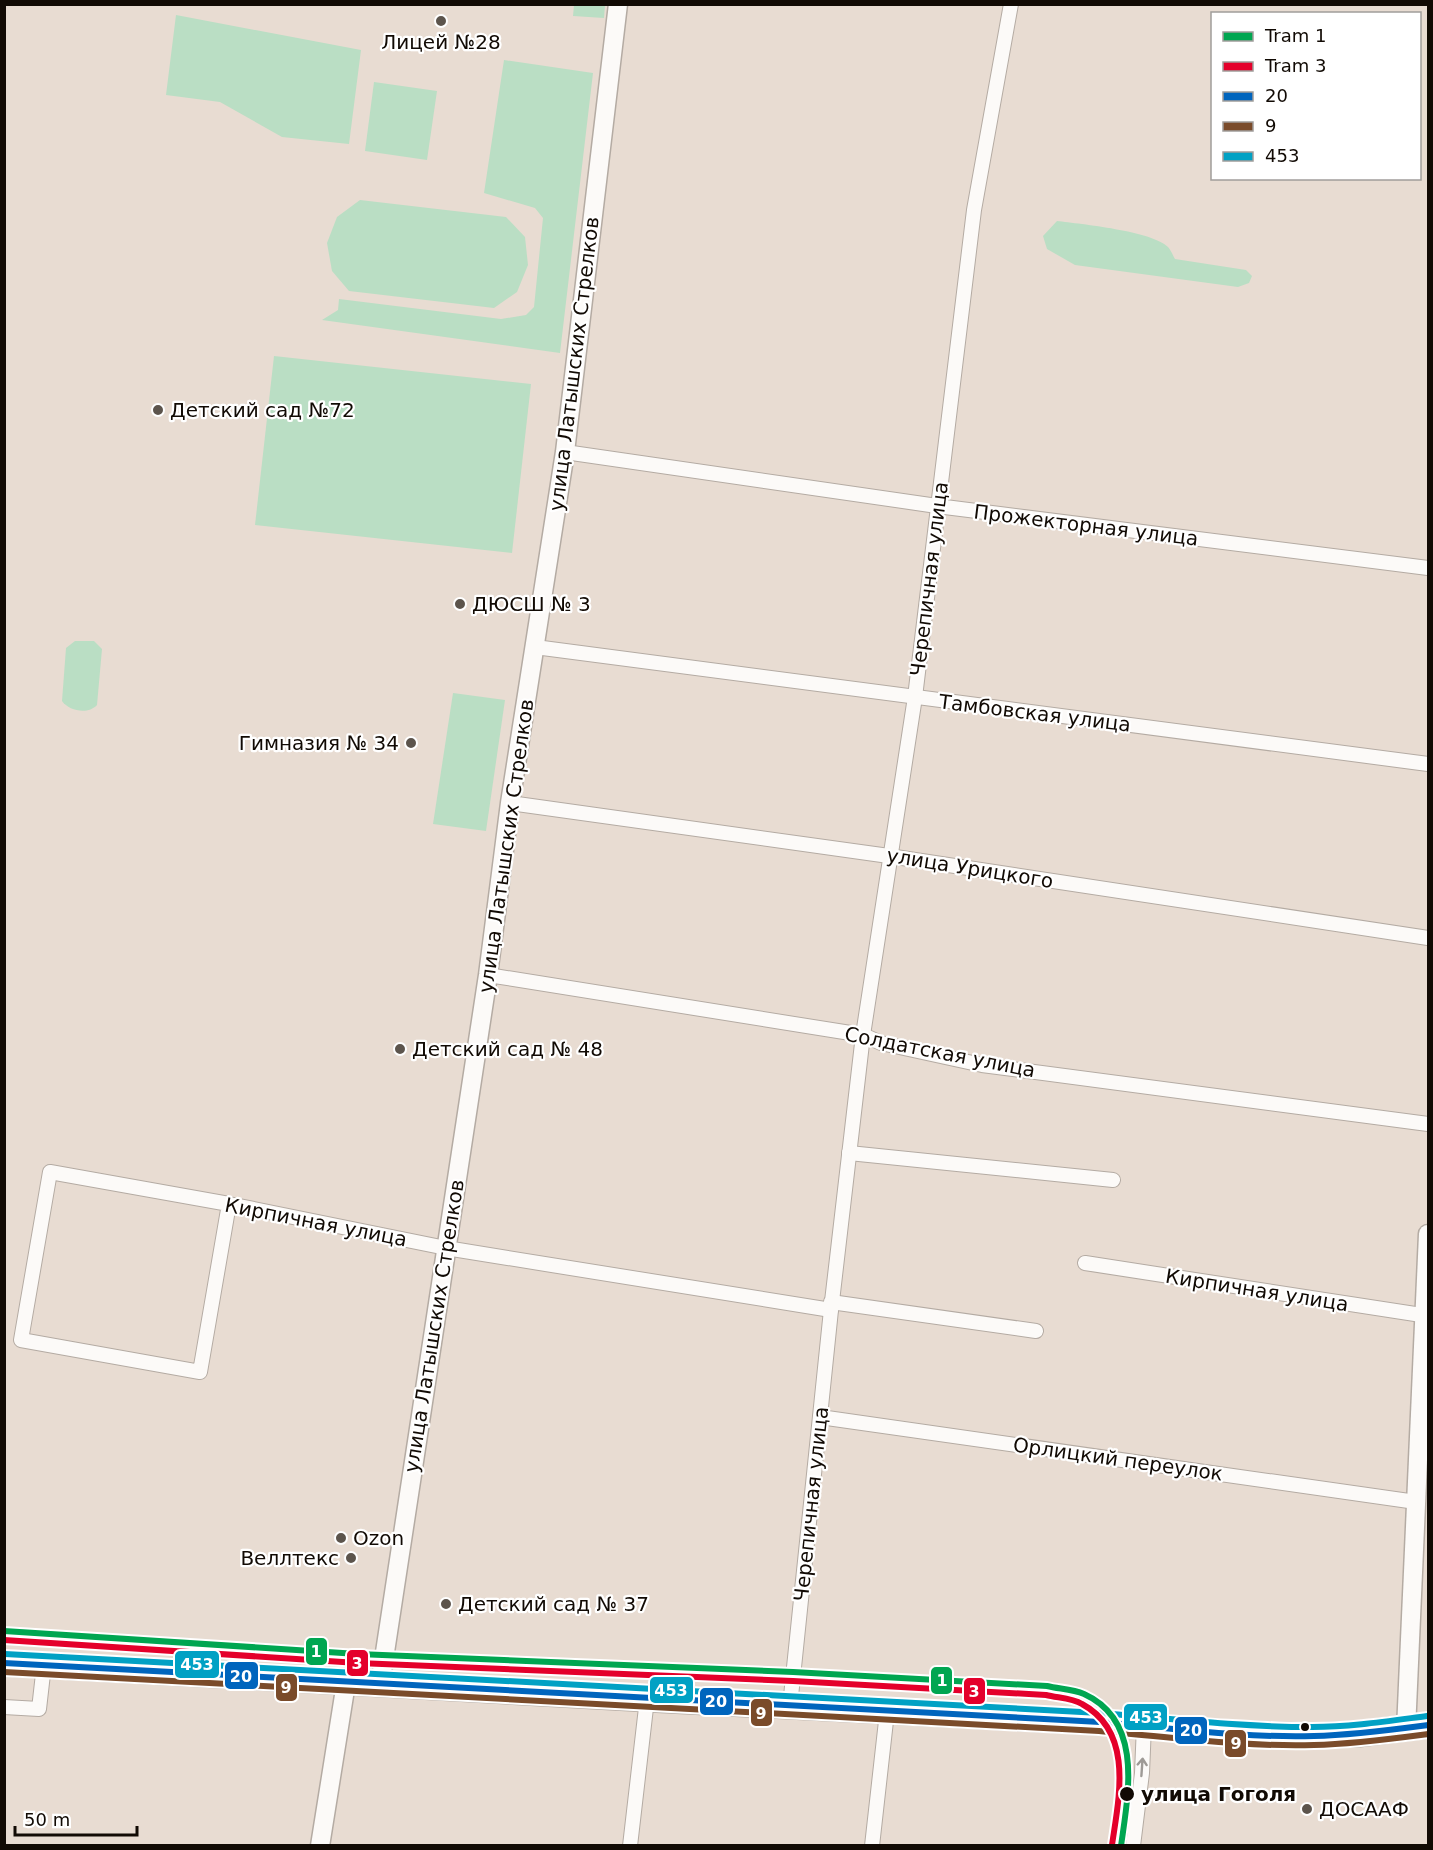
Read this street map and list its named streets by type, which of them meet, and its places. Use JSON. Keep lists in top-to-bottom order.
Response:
{
  "streets": {
    "street": [
      "улица Латышских Стрелков",
      "Прожекторная улица",
      "Черепичная улица",
      "Тамбовская улица",
      "улица Урицкого",
      "Солдатская улица",
      "Кирпичная улица",
      "Орлицкий переулок"
    ]
  },
  "crossings": [
    ["улица Латышских Стрелков", "Прожекторная улица"],
    ["улица Латышских Стрелков", "Тамбовская улица"],
    ["улица Латышских Стрелков", "улица Урицкого"],
    ["улица Латышских Стрелков", "Солдатская улица"],
    ["улица Латышских Стрелков", "Кирпичная улица"],
    ["Прожекторная улица", "Черепичная улица"],
    ["Черепичная улица", "Тамбовская улица"],
    ["Черепичная улица", "улица Урицкого"],
    ["Черепичная улица", "Солдатская улица"],
    ["Черепичная улица", "Кирпичная улица"],
    ["Черепичная улица", "Орлицкий переулок"]
  ],
  "places": [
    "Лицей №28",
    "Детский сад №72",
    "ДЮСШ № 3",
    "Гимназия № 34",
    "Детский сад № 48",
    "Ozon",
    "Веллтекс",
    "Детский сад № 37",
    "улица Гоголя",
    "ДОСААФ"
  ],
  "lines": [
    "tram line 1",
    "tram line 3",
    "transit line 453",
    "transit line 20",
    "transit line 9"
  ],
  "legend": [
    "Tram 1",
    "Tram 3",
    "20",
    "9",
    "453"
  ],
  "scale_bar": "50 m"
}
